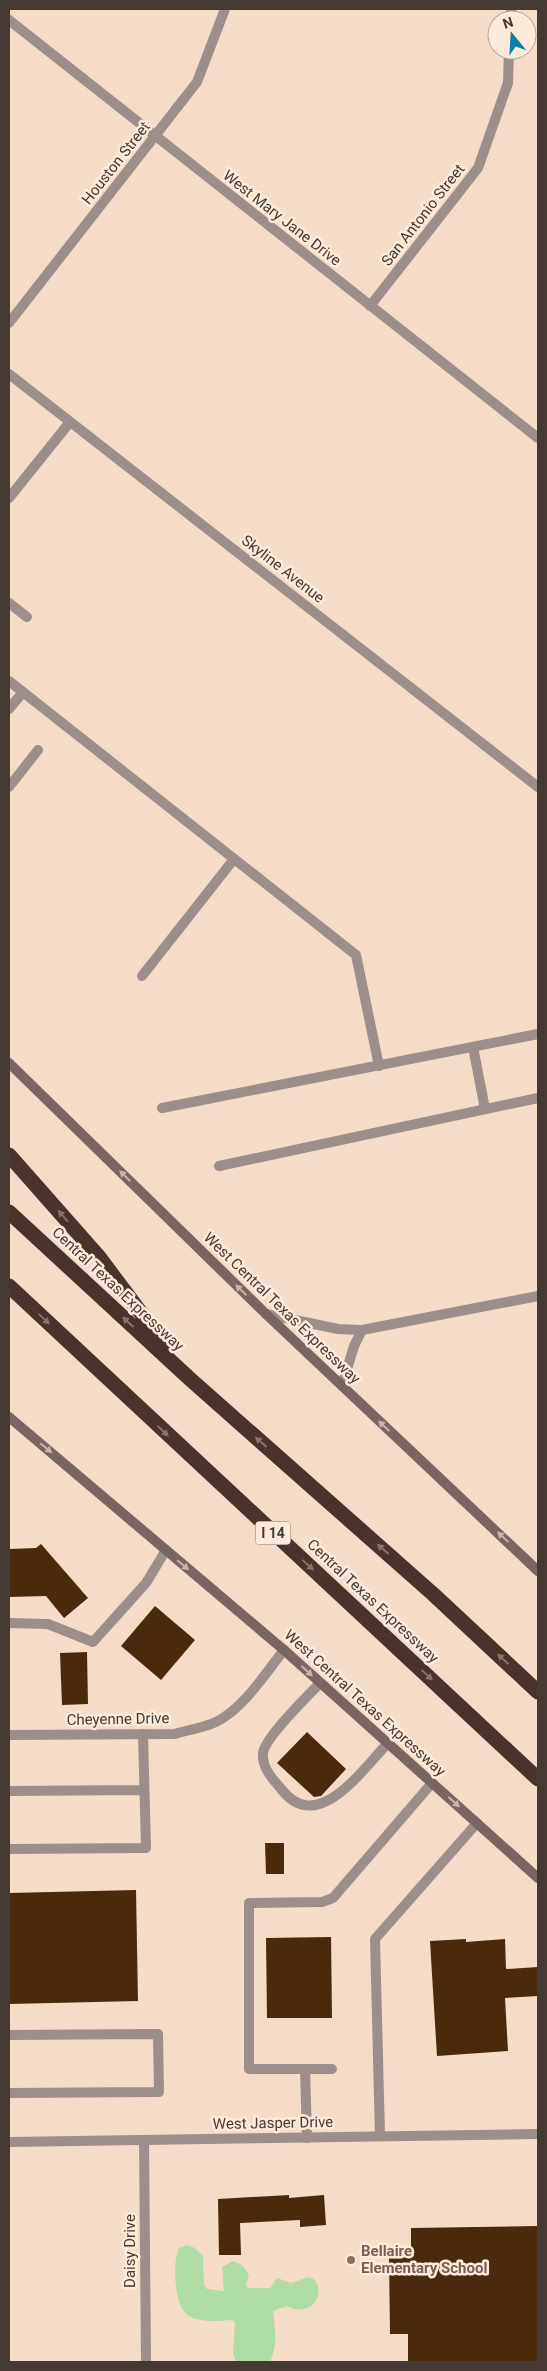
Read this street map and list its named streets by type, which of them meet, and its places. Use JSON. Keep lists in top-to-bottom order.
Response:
{
  "streets": {
    "highway": ["Central Texas Expressway", "I 14"],
    "main road": ["West Central Texas Expressway"],
    "street": [
      "Houston Street",
      "San Antonio Street",
      "West Mary Jane Drive",
      "Skyline Avenue",
      "Cheyenne Drive",
      "West Jasper Drive",
      "Daisy Drive"
    ]
  },
  "crossings": [
    ["Houston Street", "West Mary Jane Drive"],
    ["San Antonio Street", "West Mary Jane Drive"],
    ["West Central Texas Expressway", "Cheyenne Drive"],
    ["West Jasper Drive", "Daisy Drive"]
  ],
  "places": ["Bellaire Elementary School"],
  "north": "top"
}
